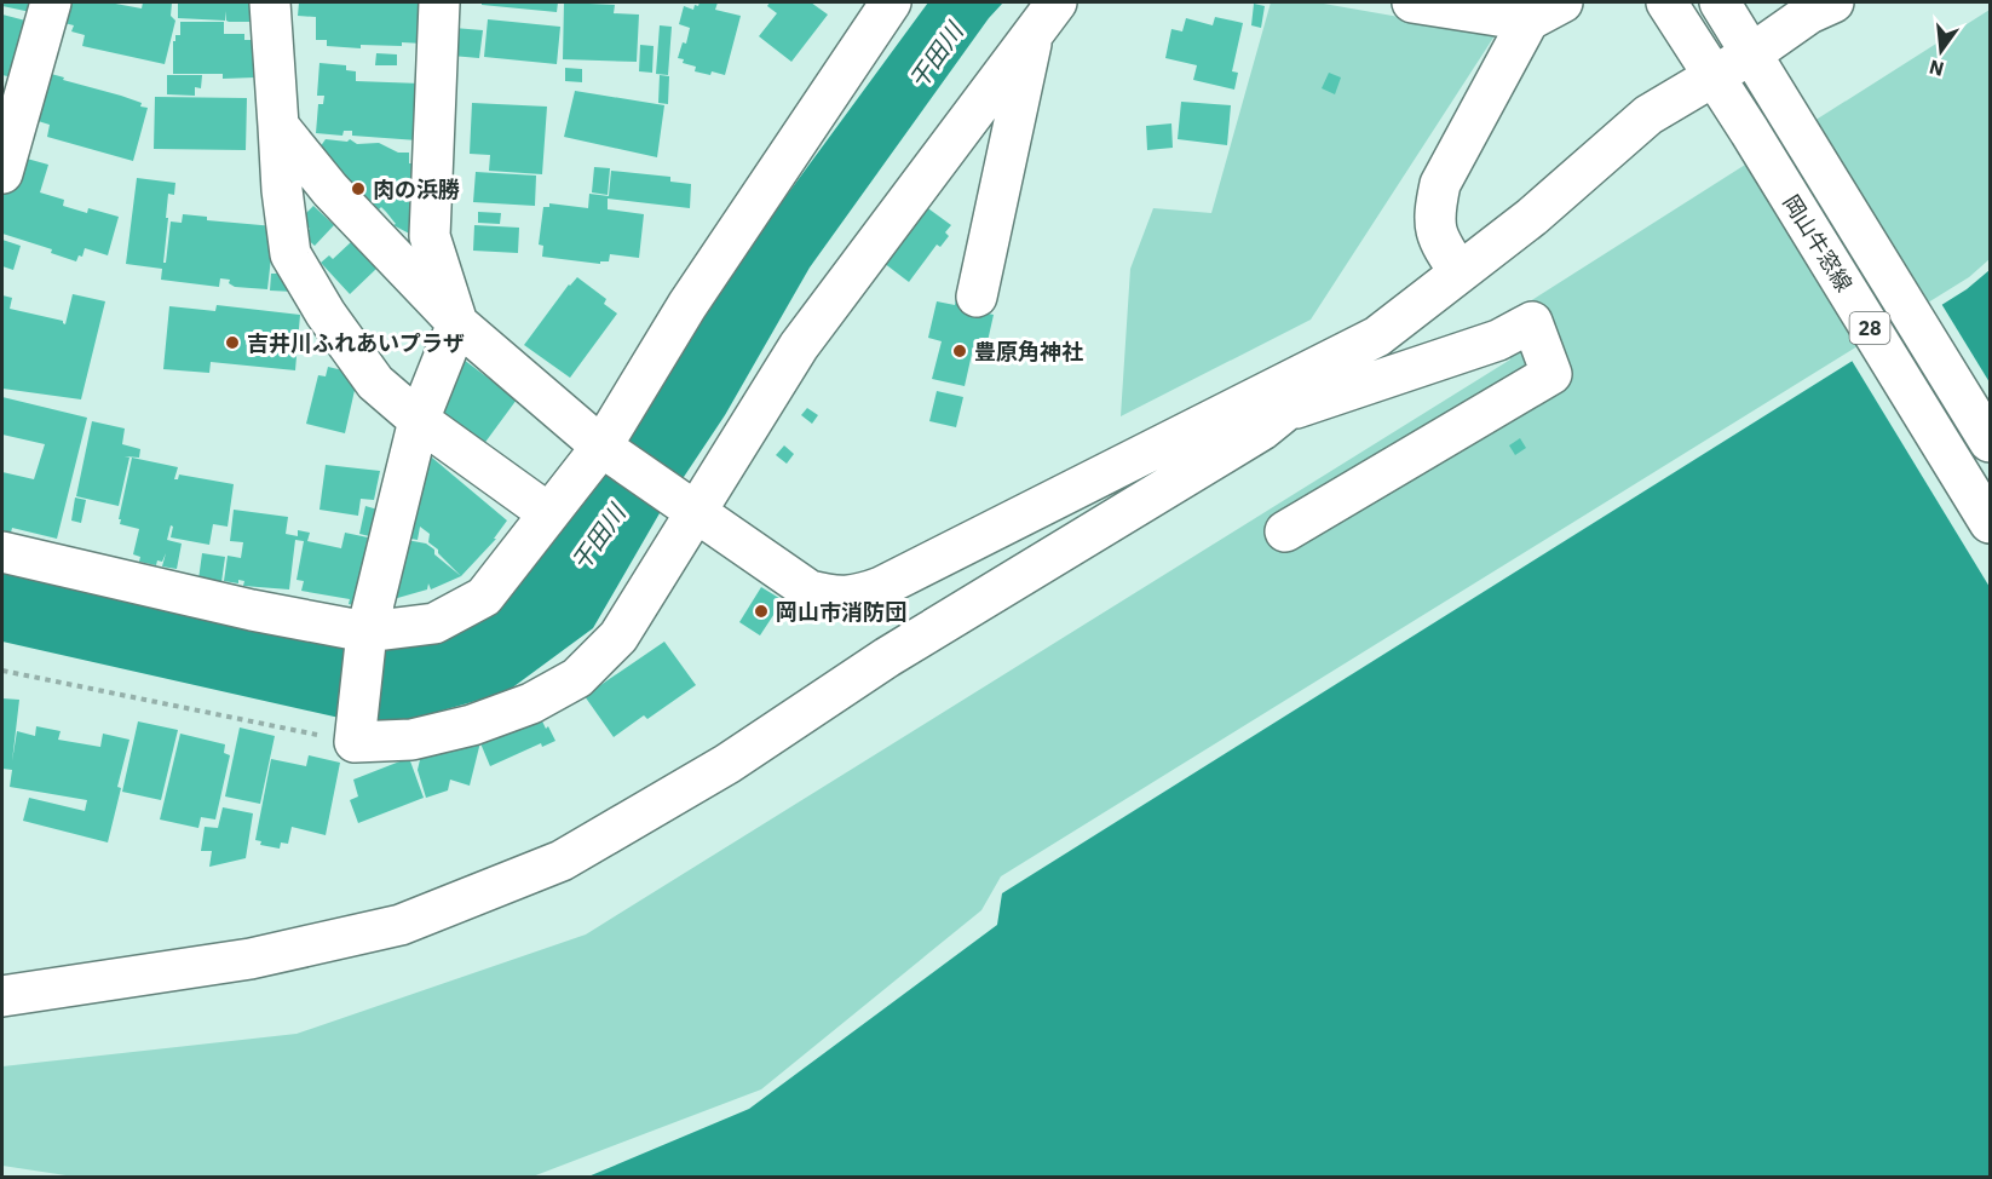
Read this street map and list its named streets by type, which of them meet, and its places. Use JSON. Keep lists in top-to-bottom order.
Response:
{
  "streets": {
    "street": ["岡山牛窓線", "28"]
  },
  "water": ["干田川"],
  "places": [
    "肉の浜勝",
    "吉井川ふれあいプラザ",
    "豊原角神社",
    "岡山市消防団"
  ],
  "north": "bottom"
}
